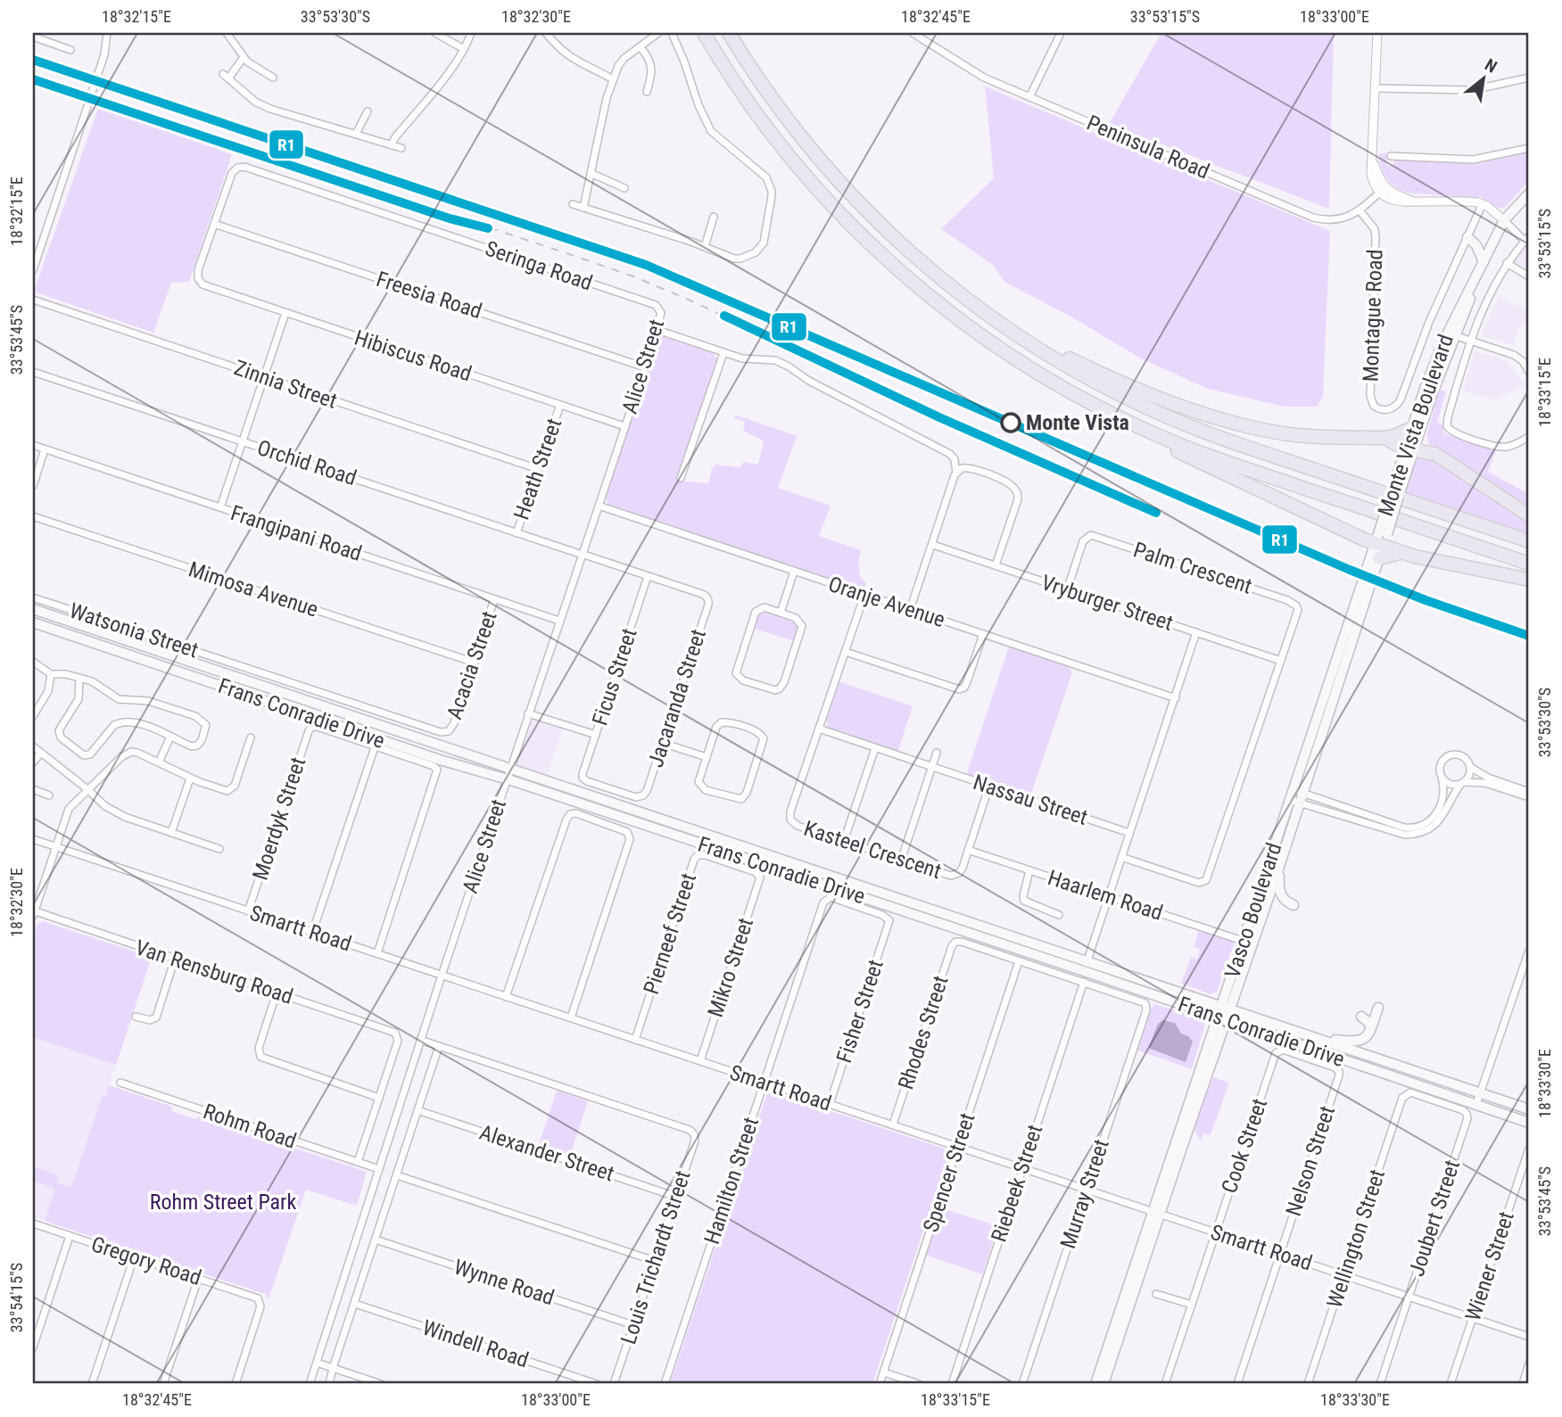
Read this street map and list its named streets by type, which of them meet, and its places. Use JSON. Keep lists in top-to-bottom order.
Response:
{
  "streets": {
    "main road": ["Monte Vista Boulevard", "Frans Conradie Drive", "Vasco Boulevard"],
    "street": [
      "Peninsula Road",
      "Seringa Road",
      "Freesia Road",
      "Montague Road",
      "Hibiscus Road",
      "Alice Street",
      "Zinnia Street",
      "Orchid Road",
      "Heath Street",
      "Frangipani Road",
      "Palm Crescent",
      "Mimosa Avenue",
      "Oranje Avenue",
      "Vryburger Street",
      "Watsonia Street",
      "Acacia Street",
      "Ficus Street",
      "Jacaranda Street",
      "Nassau Street",
      "Moerdyk Street",
      "Kasteel Crescent",
      "Haarlem Road",
      "Smartt Road",
      "Pierneef Street",
      "Mikro Street",
      "Van Rensburg Road",
      "Fisher Street",
      "Rhodes Street",
      "Rohm Road",
      "Cook Street",
      "Alexander Street",
      "Nelson Street",
      "Spencer Street",
      "Hamilton Street",
      "Riebeek Street",
      "Murray Street",
      "Joubert Street",
      "Wellington Street",
      "Louis Trichardt Street",
      "Gregory Road",
      "Wiener Street",
      "Wynne Road",
      "Windell Road"
    ]
  },
  "crossings": [
    ["Peninsula Road", "Montague Road"],
    ["Seringa Road", "Freesia Road"],
    ["Seringa Road", "Hibiscus Road"],
    ["Seringa Road", "Alice Street"],
    ["Freesia Road", "Hibiscus Road"],
    ["Freesia Road", "Alice Street"],
    ["Hibiscus Road", "Alice Street"],
    ["Hibiscus Road", "Heath Street"],
    ["Alice Street", "Orchid Road"],
    ["Alice Street", "Frangipani Road"],
    ["Alice Street", "Oranje Avenue"],
    ["Alice Street", "Frans Conradie Drive"],
    ["Alice Street", "Smartt Road"],
    ["Alice Street", "Rohm Road"],
    ["Zinnia Street", "Heath Street"],
    ["Monte Vista Boulevard", "Vasco Boulevard"],
    ["Orchid Road", "Heath Street"],
    ["Orchid Road", "Ficus Street"],
    ["Orchid Road", "Jacaranda Street"],
    ["Frangipani Road", "Acacia Street"],
    ["Palm Crescent", "Vryburger Street"],
    ["Mimosa Avenue", "Acacia Street"],
    ["Oranje Avenue", "Riebeek Street"],
    ["Vryburger Street", "Riebeek Street"],
    ["Watsonia Street", "Acacia Street"],
    ["Ficus Street", "Jacaranda Street"],
    ["Frans Conradie Drive", "Vasco Boulevard"],
    ["Frans Conradie Drive", "Riebeek Street"],
    ["Frans Conradie Drive", "Murray Street"],
    ["Nassau Street", "Kasteel Crescent"],
    ["Nassau Street", "Riebeek Street"],
    ["Moerdyk Street", "Smartt Road"],
    ["Kasteel Crescent", "Haarlem Road"],
    ["Haarlem Road", "Vasco Boulevard"],
    ["Haarlem Road", "Riebeek Street"],
    ["Vasco Boulevard", "Smartt Road"],
    ["Smartt Road", "Pierneef Street"],
    ["Smartt Road", "Mikro Street"],
    ["Smartt Road", "Fisher Street"],
    ["Smartt Road", "Rhodes Street"],
    ["Smartt Road", "Cook Street"],
    ["Smartt Road", "Nelson Street"],
    ["Smartt Road", "Spencer Street"],
    ["Smartt Road", "Hamilton Street"],
    ["Smartt Road", "Riebeek Street"],
    ["Smartt Road", "Murray Street"],
    ["Smartt Road", "Joubert Street"],
    ["Smartt Road", "Wellington Street"],
    ["Smartt Road", "Wiener Street"],
    ["Pierneef Street", "Mikro Street"],
    ["Fisher Street", "Hamilton Street"],
    ["Rhodes Street", "Spencer Street"],
    ["Cook Street", "Nelson Street"],
    ["Alexander Street", "Louis Trichardt Street"],
    ["Riebeek Street", "Murray Street"],
    ["Joubert Street", "Wellington Street"],
    ["Louis Trichardt Street", "Wynne Road"]
  ],
  "parks": ["Rohm Street Park"],
  "places": ["Monte Vista"],
  "lines": ["transit line R1"],
  "north": "top right",
  "coordinates": [
    "18°32'15\"E",
    "33°53'30\"S",
    "18°32'30\"E",
    "18°32'45\"E",
    "33°53'15\"S",
    "18°33'00\"E",
    "33°53'45\"S",
    "18°33'15\"E",
    "18°33'30\"E",
    "33°54'15\"S"
  ]
}
